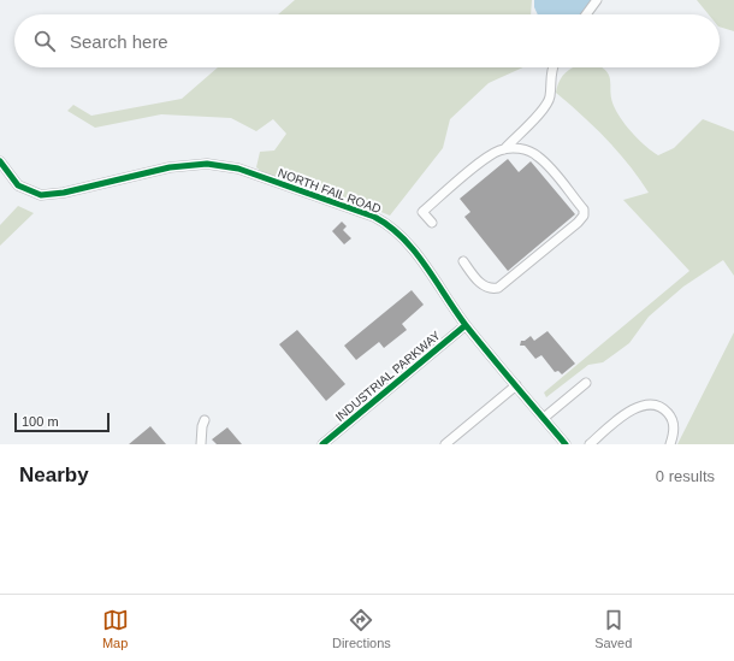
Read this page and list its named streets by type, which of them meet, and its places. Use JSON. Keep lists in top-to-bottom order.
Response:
{
  "streets": {
    "street": ["NORTH FAIL ROAD", "INDUSTRIAL PARKWAY"]
  },
  "crossings": [
    ["NORTH FAIL ROAD", "INDUSTRIAL PARKWAY"]
  ],
  "scale_bar": "100 m",
  "page": {
    "search": "Search here",
    "scale": "100 m",
    "heading": ["Nearby", "0 results"],
    "nav": ["Map", "Directions", "Saved"]
  }
}
